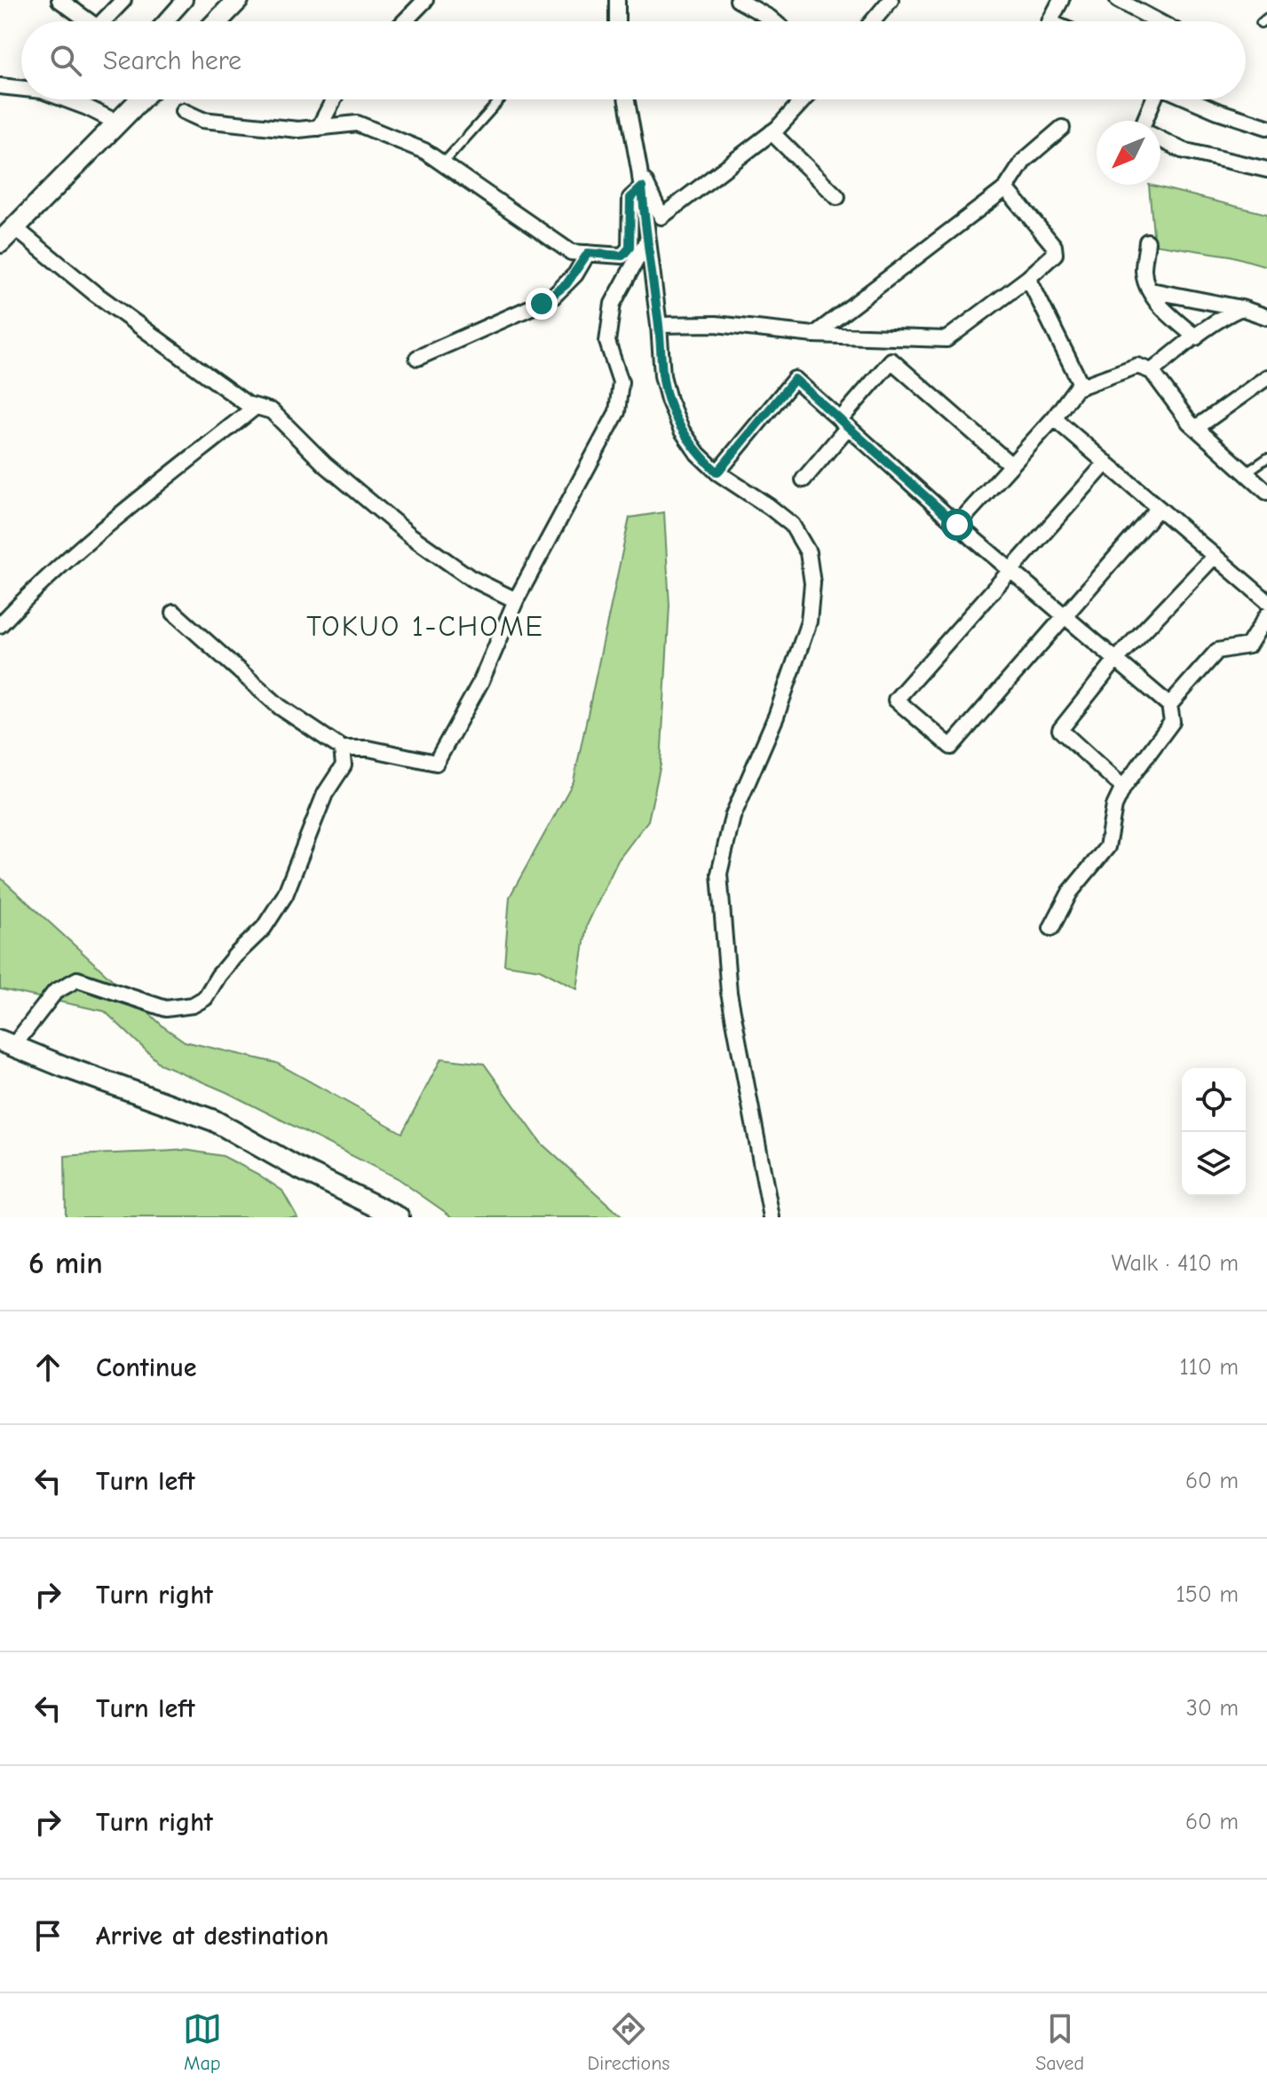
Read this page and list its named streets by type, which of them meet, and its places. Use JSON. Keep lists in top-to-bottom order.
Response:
{
  "districts": ["TOKUO 1-CHOME"],
  "north": "bottom left",
  "page": {
    "search": "Search here",
    "heading": ["6 min", "Walk · 410 m"],
    "list": [
      ["Continue", "110 m"],
      ["Turn left", "60 m"],
      ["Turn right", "150 m"],
      ["Turn left", "30 m"],
      ["Turn right", "60 m"],
      "Arrive at destination"
    ],
    "nav": ["Map", "Directions", "Saved"]
  }
}
